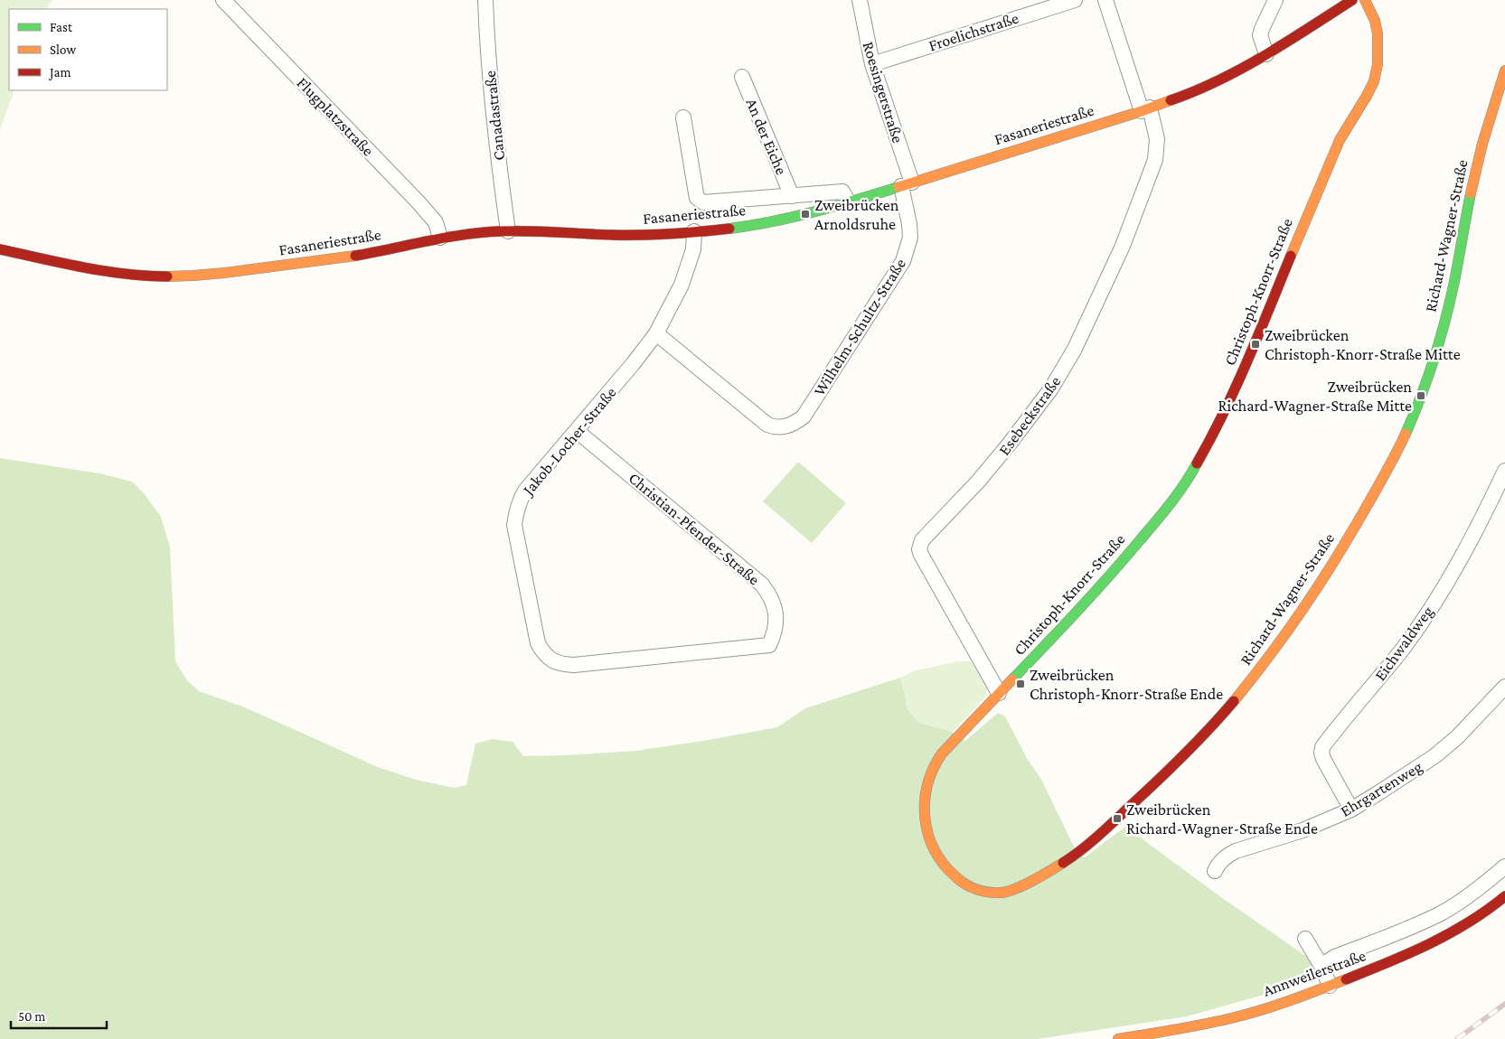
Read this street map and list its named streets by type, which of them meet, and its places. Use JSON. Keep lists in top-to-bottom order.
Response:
{
  "streets": {
    "street": [
      "Froelichstraße",
      "Roesingerstraße",
      "Canadastraße",
      "Flugplatzstraße",
      "Fasaneriestraße",
      "An der Eiche",
      "Richard-Wagner-Straße",
      "Christoph-Knorr-Straße",
      "Wilhelm-Schultz-Straße",
      "Esebeckstraße",
      "Jakob-Locher-Straße",
      "Christian-Pfender-Straße",
      "Eichwaldweg",
      "Ehrgartenweg",
      "Annweilerstraße"
    ]
  },
  "crossings": [
    ["Froelichstraße", "Roesingerstraße"],
    ["Roesingerstraße", "Fasaneriestraße"],
    ["Roesingerstraße", "Wilhelm-Schultz-Straße"],
    ["Canadastraße", "Fasaneriestraße"],
    ["Flugplatzstraße", "Fasaneriestraße"],
    ["Fasaneriestraße", "Wilhelm-Schultz-Straße"],
    ["Fasaneriestraße", "Esebeckstraße"],
    ["Fasaneriestraße", "Jakob-Locher-Straße"],
    ["Richard-Wagner-Straße", "Christoph-Knorr-Straße"],
    ["Richard-Wagner-Straße", "Esebeckstraße"],
    ["Christoph-Knorr-Straße", "Esebeckstraße"],
    ["Wilhelm-Schultz-Straße", "Jakob-Locher-Straße"],
    ["Jakob-Locher-Straße", "Christian-Pfender-Straße"],
    ["Eichwaldweg", "Ehrgartenweg"]
  ],
  "places": {
    "transit": [
      "Zweibrücken Arnoldsruhe",
      "Zweibrücken Christoph-Knorr-Straße Mitte",
      "Zweibrücken Richard-Wagner-Straße Mitte",
      "Zweibrücken Christoph-Knorr-Straße Ende",
      "Zweibrücken Richard-Wagner-Straße Ende"
    ]
  },
  "legend": ["Fast", "Slow", "Jam"],
  "scale_bar": "50 m"
}
